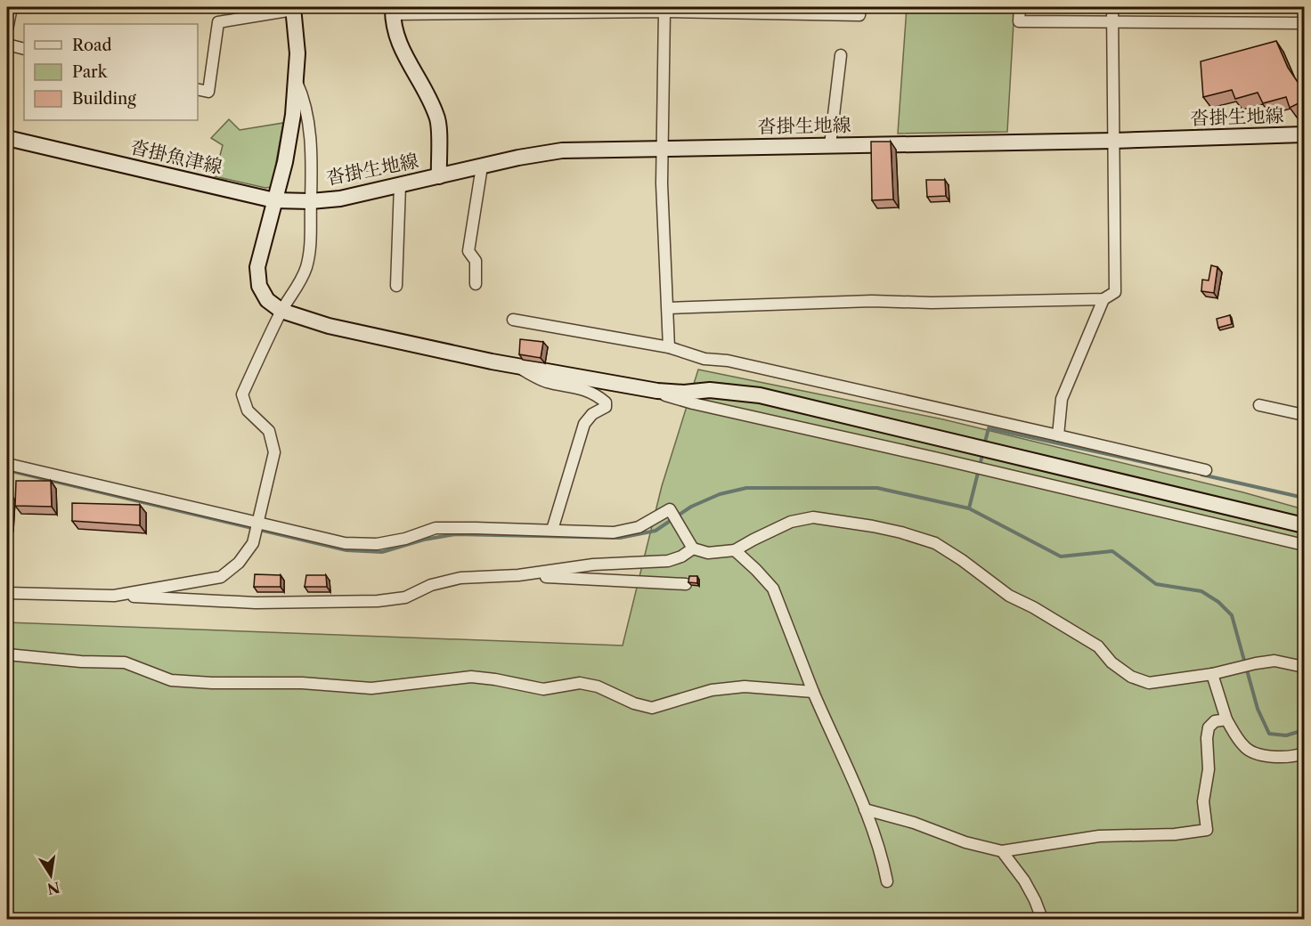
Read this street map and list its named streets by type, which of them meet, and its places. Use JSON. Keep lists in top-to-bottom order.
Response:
{
  "streets": {
    "main road": ["沓掛生地線", "沓掛魚津線"]
  },
  "crossings": [
    ["沓掛生地線", "沓掛魚津線"]
  ],
  "legend": ["Road", "Park", "Building"],
  "north": "bottom"
}
